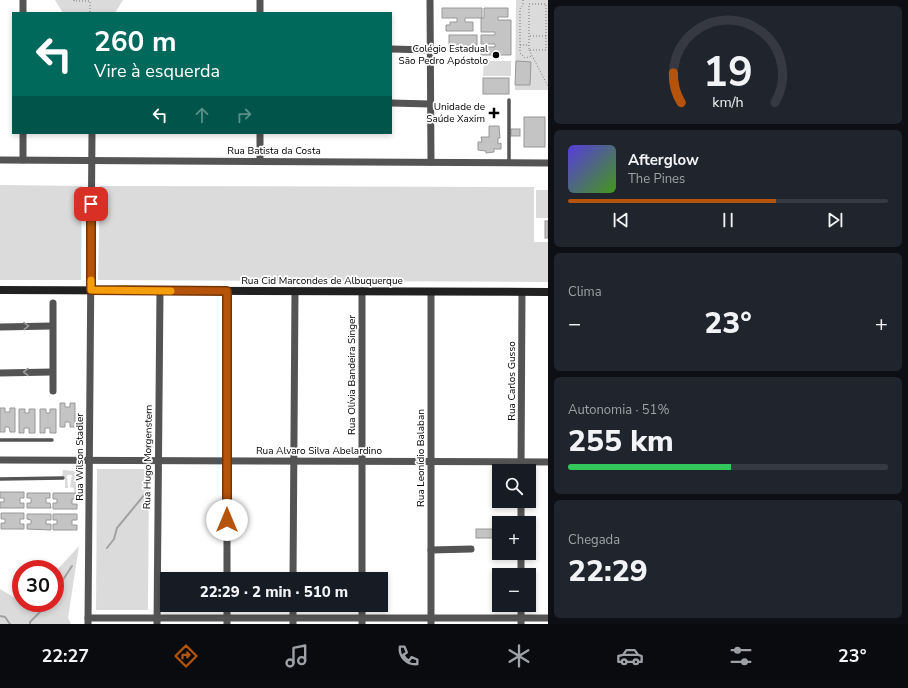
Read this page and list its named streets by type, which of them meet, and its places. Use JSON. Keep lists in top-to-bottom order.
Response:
{
  "streets": {
    "street": [
      "Rua Batista da Costa",
      "Rua Cid Marcondes de Albuquerque",
      "Rua Olívia Bandeira Singer",
      "Rua Carlos Gusso",
      "Rua Alvaro Silva Abelardino",
      "Rua Wilson Stadler",
      "Rua Hugo Morgenstern",
      "Rua Leonídio Balaban"
    ]
  },
  "crossings": [
    ["Rua Batista da Costa", "Rua Wilson Stadler"],
    ["Rua Cid Marcondes de Albuquerque", "Rua Olívia Bandeira Singer"],
    ["Rua Cid Marcondes de Albuquerque", "Rua Carlos Gusso"],
    ["Rua Cid Marcondes de Albuquerque", "Rua Wilson Stadler"],
    ["Rua Cid Marcondes de Albuquerque", "Rua Hugo Morgenstern"],
    ["Rua Cid Marcondes de Albuquerque", "Rua Leonídio Balaban"],
    ["Rua Olívia Bandeira Singer", "Rua Alvaro Silva Abelardino"],
    ["Rua Carlos Gusso", "Rua Alvaro Silva Abelardino"],
    ["Rua Alvaro Silva Abelardino", "Rua Wilson Stadler"],
    ["Rua Alvaro Silva Abelardino", "Rua Hugo Morgenstern"],
    ["Rua Alvaro Silva Abelardino", "Rua Leonídio Balaban"]
  ],
  "places": {
    "other": ["Colégio Estadual São Pedro Apóstolo"],
    "health": ["Unidade de Saúde Xaxim"]
  },
  "page": {
    "turn": ["260 m", "Vire à esquerda"],
    "song": ["Afterglow", "The Pines"],
    "tile": [
      "Clima",
      ["Autonomia · 51%", "255 km"],
      ["Chegada", "22:29"]
    ],
    "heat": ["−", "23°", "+"],
    "map_buttons": ["+", "−"],
    "limit": "30",
    "trip": "22:29 · 2 min · 510 m",
    "tabs": ["22:27", "23°"],
    "gauge": ["19", "km/h"]
  }
}
